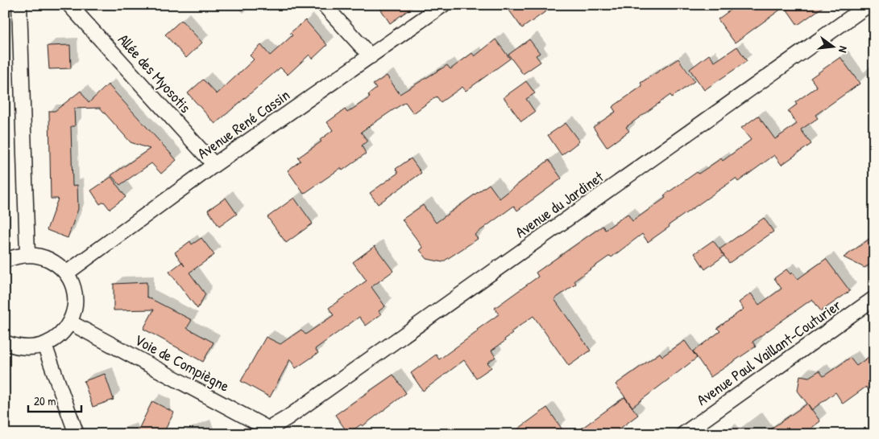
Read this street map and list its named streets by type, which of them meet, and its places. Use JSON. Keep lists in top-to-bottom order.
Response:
{
  "streets": {
    "street": [
      "Allée des Myosotis",
      "Avenue René Cassin",
      "Avenue du Jardinet",
      "Avenue Paul Vaillant-Couturier",
      "Voie de Compiègne"
    ]
  },
  "crossings": [
    ["Allée des Myosotis", "Avenue René Cassin"],
    ["Avenue du Jardinet", "Voie de Compiègne"]
  ],
  "scale_bar": "20 m",
  "north": "right"
}
